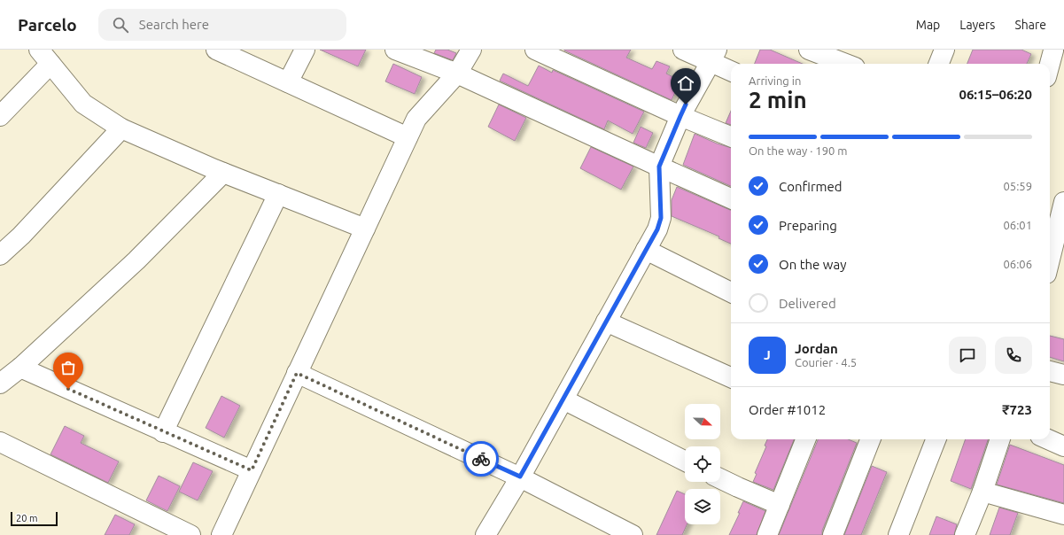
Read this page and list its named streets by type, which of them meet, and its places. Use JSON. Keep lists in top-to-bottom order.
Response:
{
  "scale_bar": "20 m",
  "north": "right",
  "page": {
    "header": "Parcelo",
    "search": "Search here",
    "nav": ["Map", "Layers", "Share"],
    "heading": ["2 min", "Arriving in", "06:15–06:20"],
    "panel": [
      "Jordan",
      "Courier · 4.5",
      "Order #1012",
      "₹723"
    ],
    "bar": "On the way · 190 m",
    "list": [
      ["Confirmed", "05:59"],
      ["Preparing", "06:01"],
      ["On the way", "06:06"],
      "Delivered"
    ],
    "round": "J",
    "scale": "20 m"
  }
}
